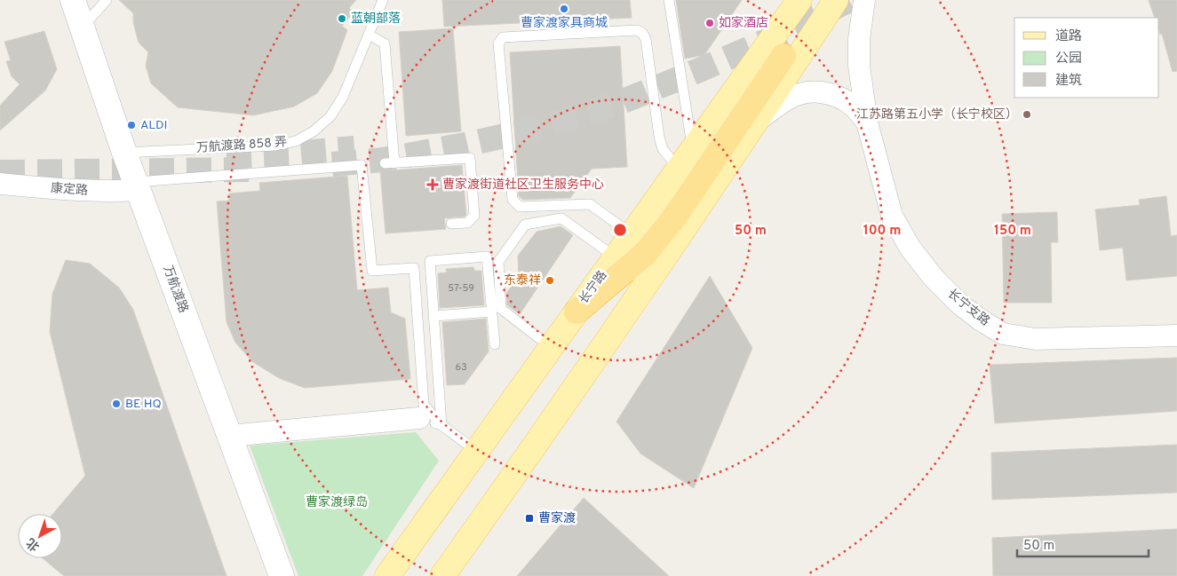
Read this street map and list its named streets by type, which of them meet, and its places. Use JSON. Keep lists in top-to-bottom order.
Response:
{
  "streets": {
    "main road": ["长宁路"],
    "street": ["康定路", "万航渡路", "长宁支路"],
    "lane": ["万航渡路 858 弄"]
  },
  "crossings": [
    ["万航渡路 858 弄", "万航渡路"],
    ["康定路", "万航渡路"]
  ],
  "parks": ["曹家渡绿岛"],
  "places": {
    "other": [
      "曹家渡家具商城",
      "蓝朝部落",
      "如家酒店",
      "江苏路第五小学（长宁校区）",
      "ALDI",
      "东泰祥",
      "BE HQ"
    ],
    "health": ["曹家渡街道社区卫生服务中心"],
    "transit": ["曹家渡"]
  },
  "house_numbers": ["57-59", "63"],
  "legend": ["道路", "公园", "建筑"],
  "scale_bar": "50 m",
  "north": "bottom left",
  "rings": ["50 m", "100 m", "150 m"]
}
